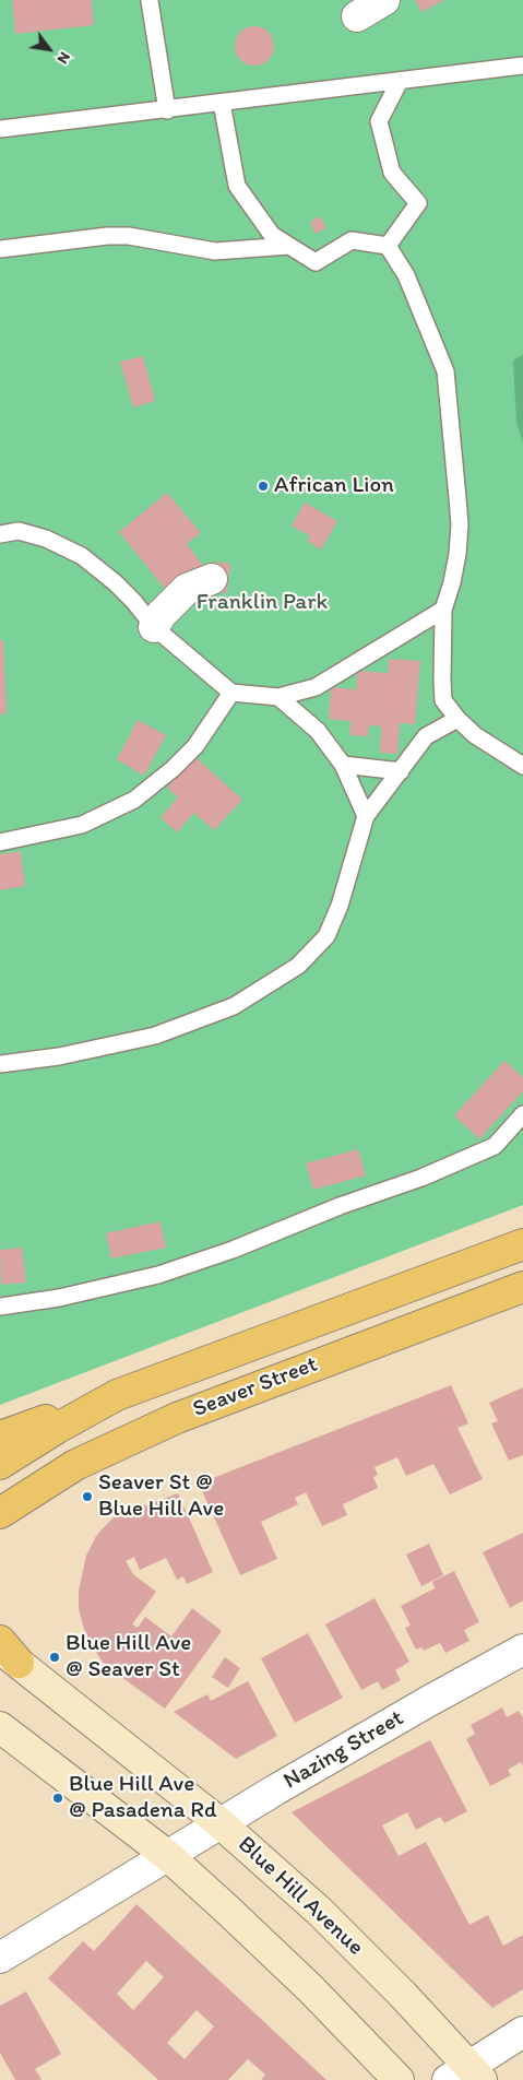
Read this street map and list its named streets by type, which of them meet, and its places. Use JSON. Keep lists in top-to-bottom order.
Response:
{
  "streets": {
    "main road": ["Seaver Street", "Blue Hill Avenue"],
    "street": ["Nazing Street"]
  },
  "crossings": [
    ["Nazing Street", "Blue Hill Avenue"]
  ],
  "parks": ["Franklin Park"],
  "places": [
    "African Lion",
    "Seaver St @ Blue Hill Ave",
    "Blue Hill Ave @ Seaver St",
    "Blue Hill Ave @ Pasadena Rd"
  ],
  "north": "bottom right"
}
